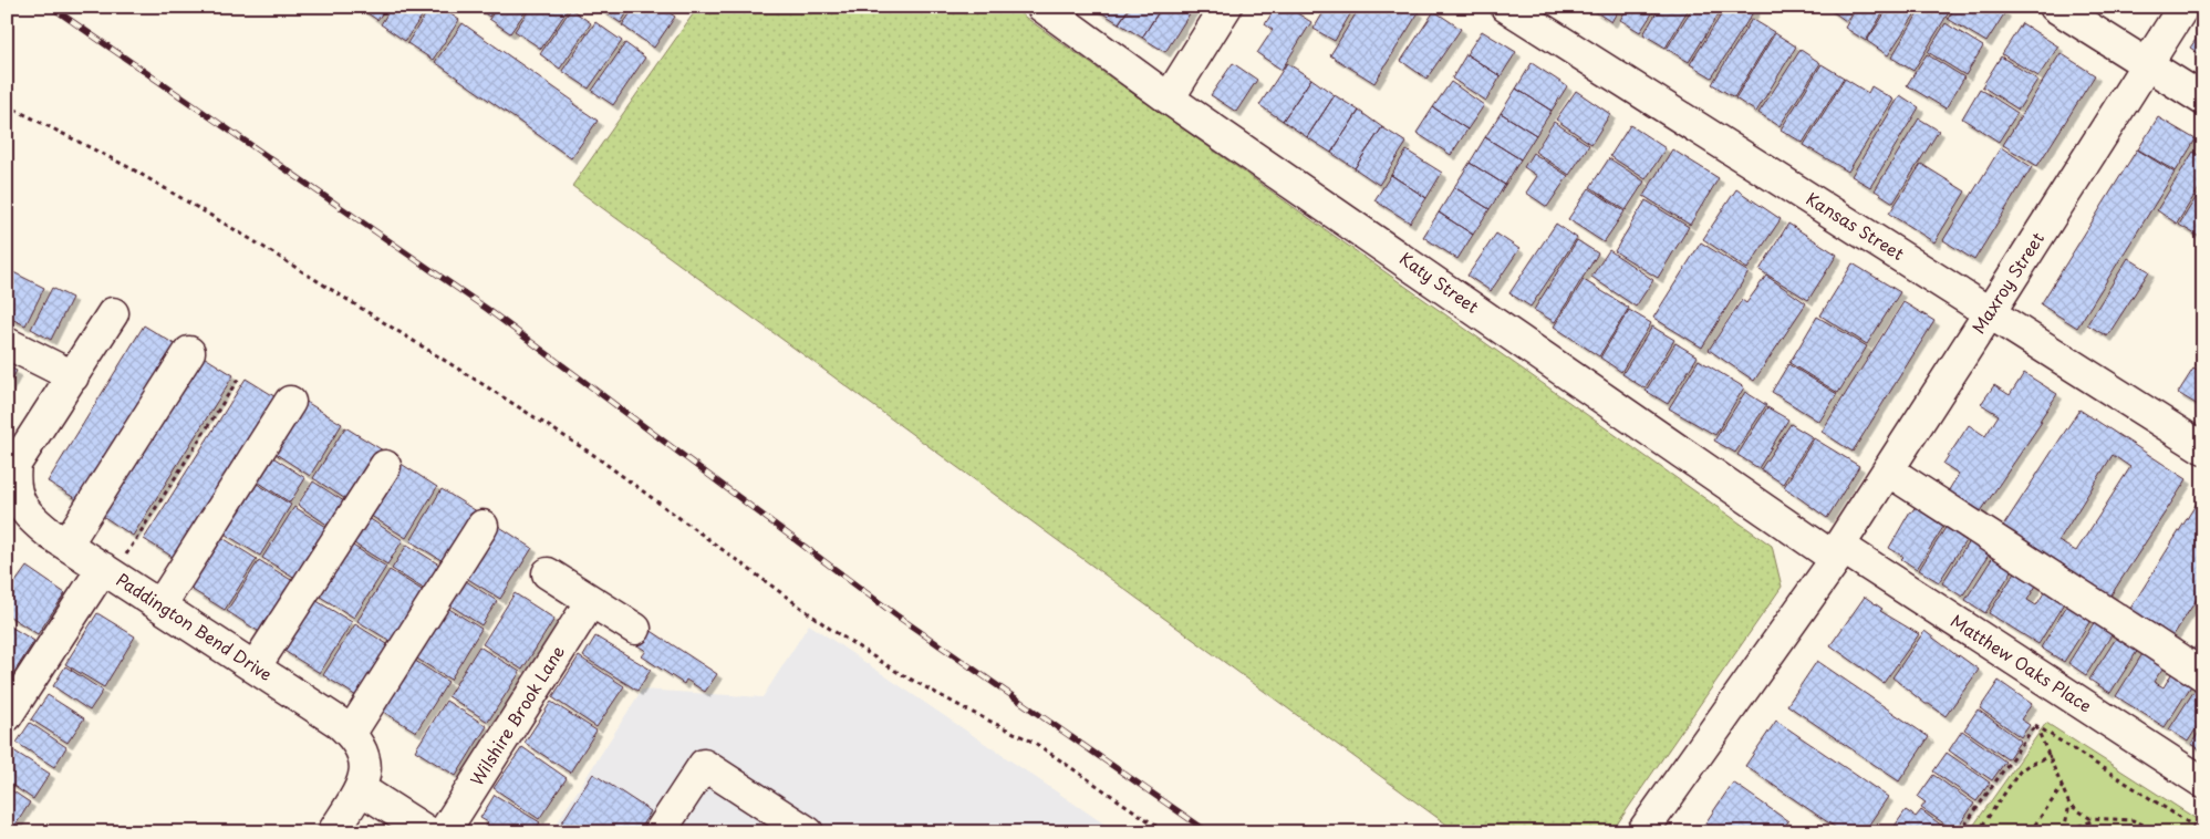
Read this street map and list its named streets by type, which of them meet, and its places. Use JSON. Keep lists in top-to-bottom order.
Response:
{
  "streets": {
    "street": [
      "Kansas Street",
      "Katy Street",
      "Maxroy Street",
      "Paddington Bend Drive",
      "Matthew Oaks Place",
      "Wilshire Brook Lane"
    ]
  },
  "crossings": [
    ["Kansas Street", "Maxroy Street"],
    ["Katy Street", "Maxroy Street"],
    ["Katy Street", "Matthew Oaks Place"],
    ["Maxroy Street", "Matthew Oaks Place"]
  ]
}
